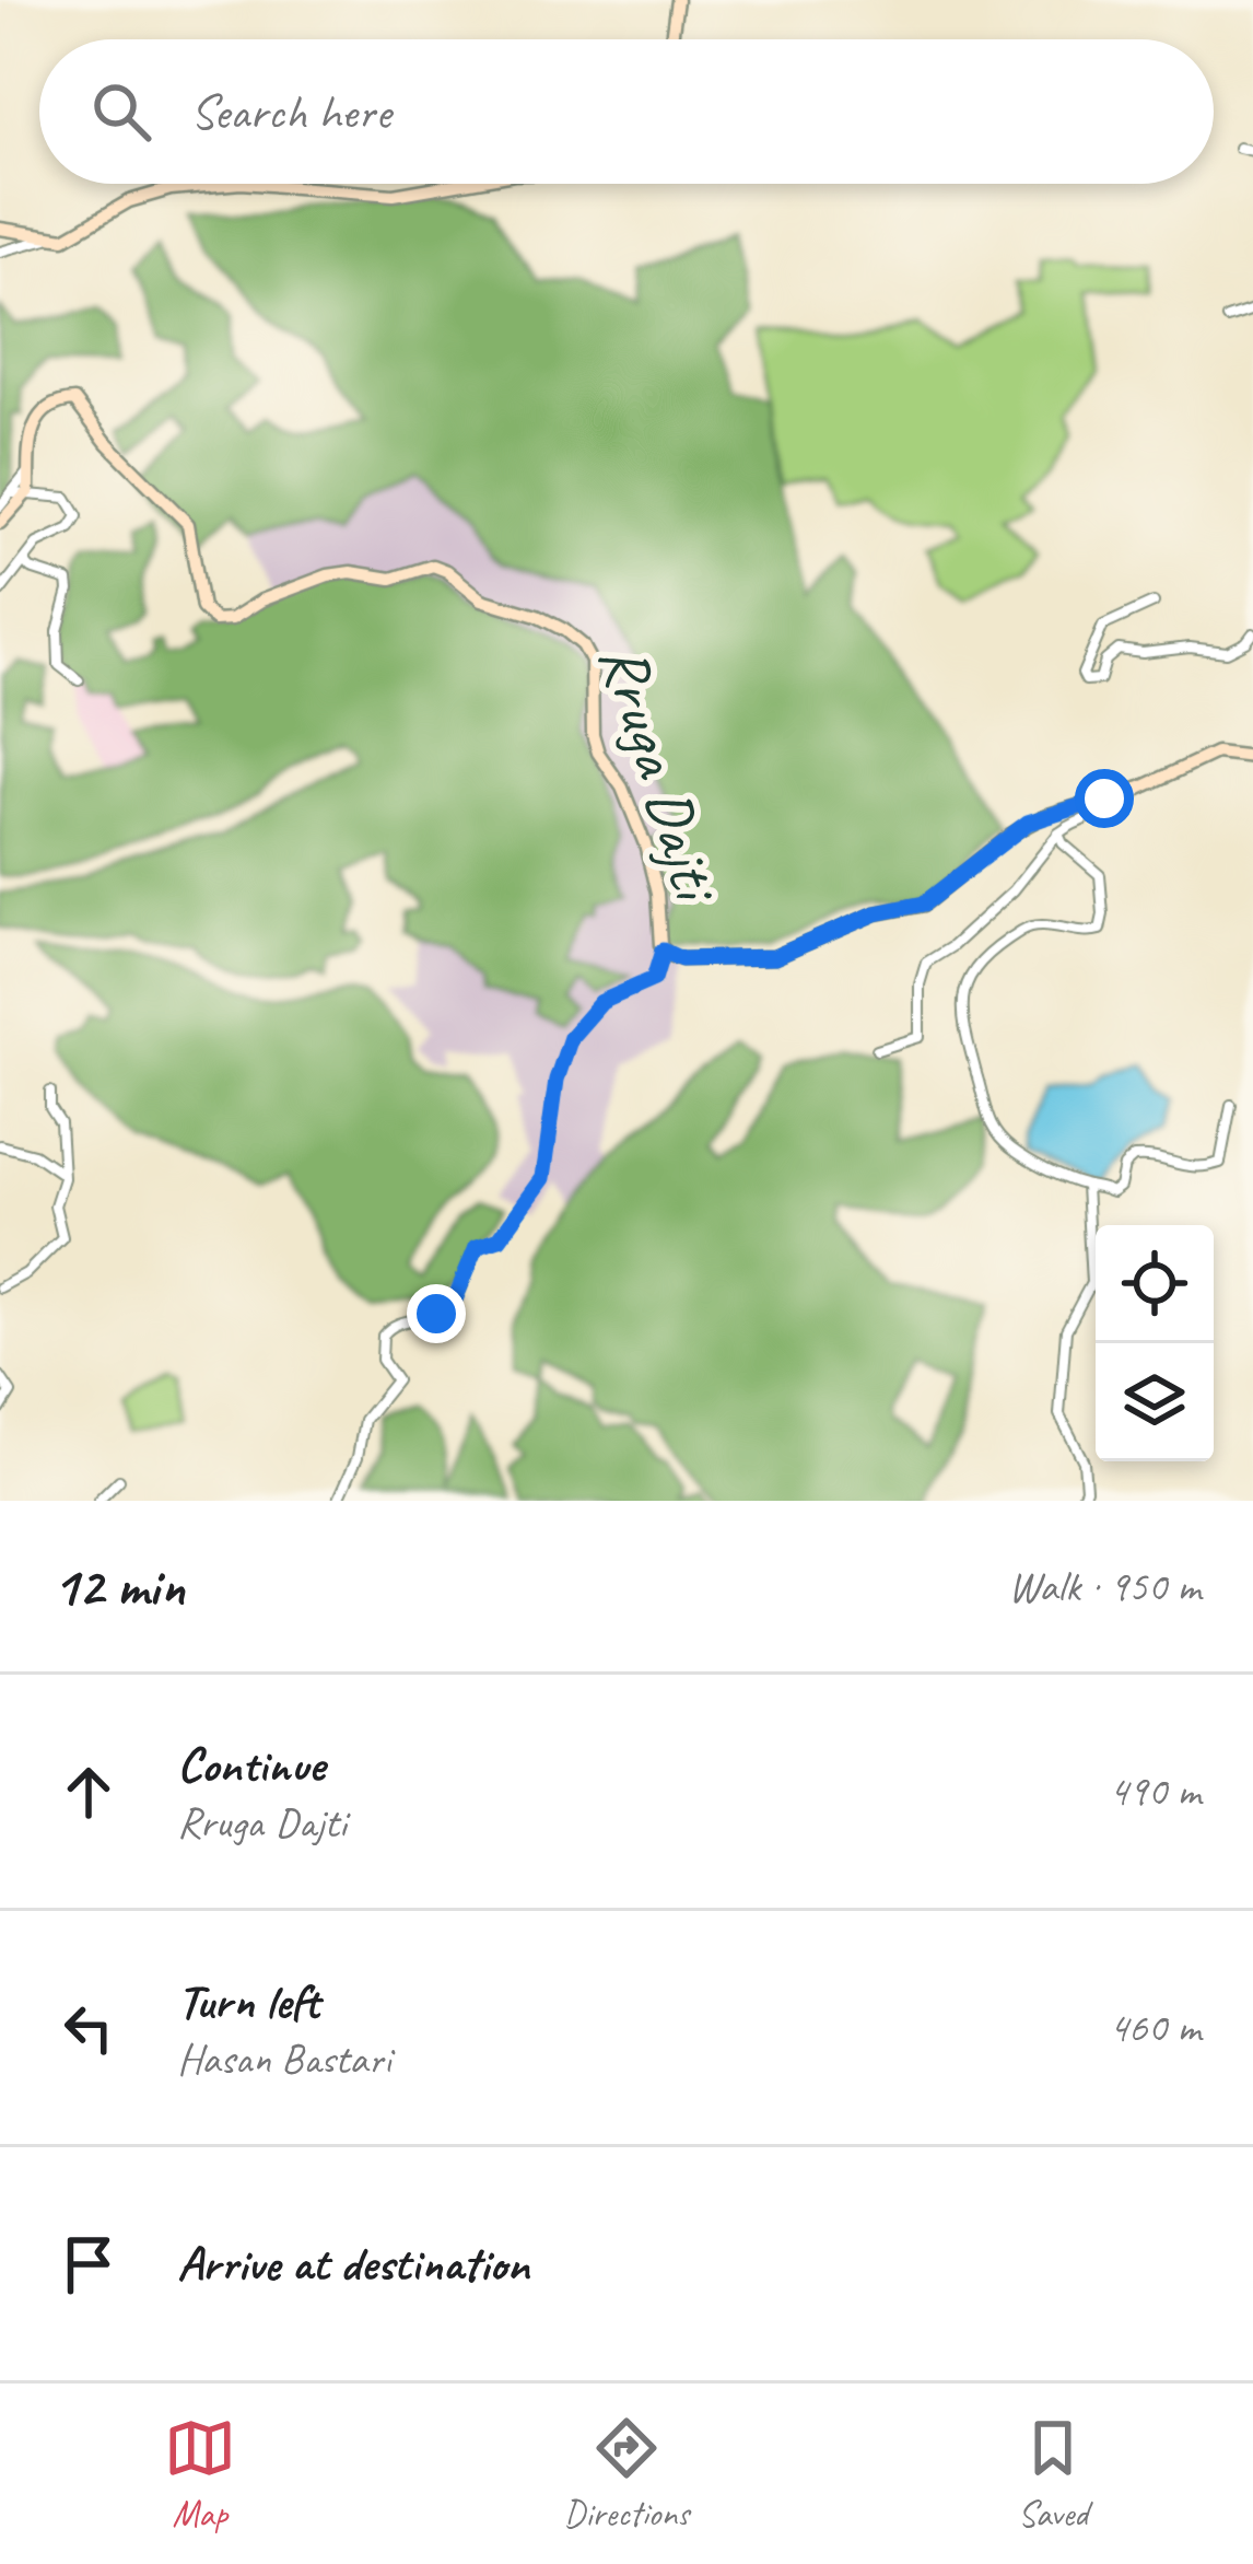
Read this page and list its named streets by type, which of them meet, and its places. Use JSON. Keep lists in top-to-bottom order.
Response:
{
  "streets": {
    "main road": ["Rruga Dajti"]
  },
  "page": {
    "search": "Search here",
    "heading": ["12 min", "Walk · 950 m"],
    "list": [
      ["Continue", "Rruga Dajti", "490 m"],
      ["Turn left", "Hasan Bastari", "460 m"],
      "Arrive at destination"
    ],
    "nav": ["Map", "Directions", "Saved"]
  }
}
